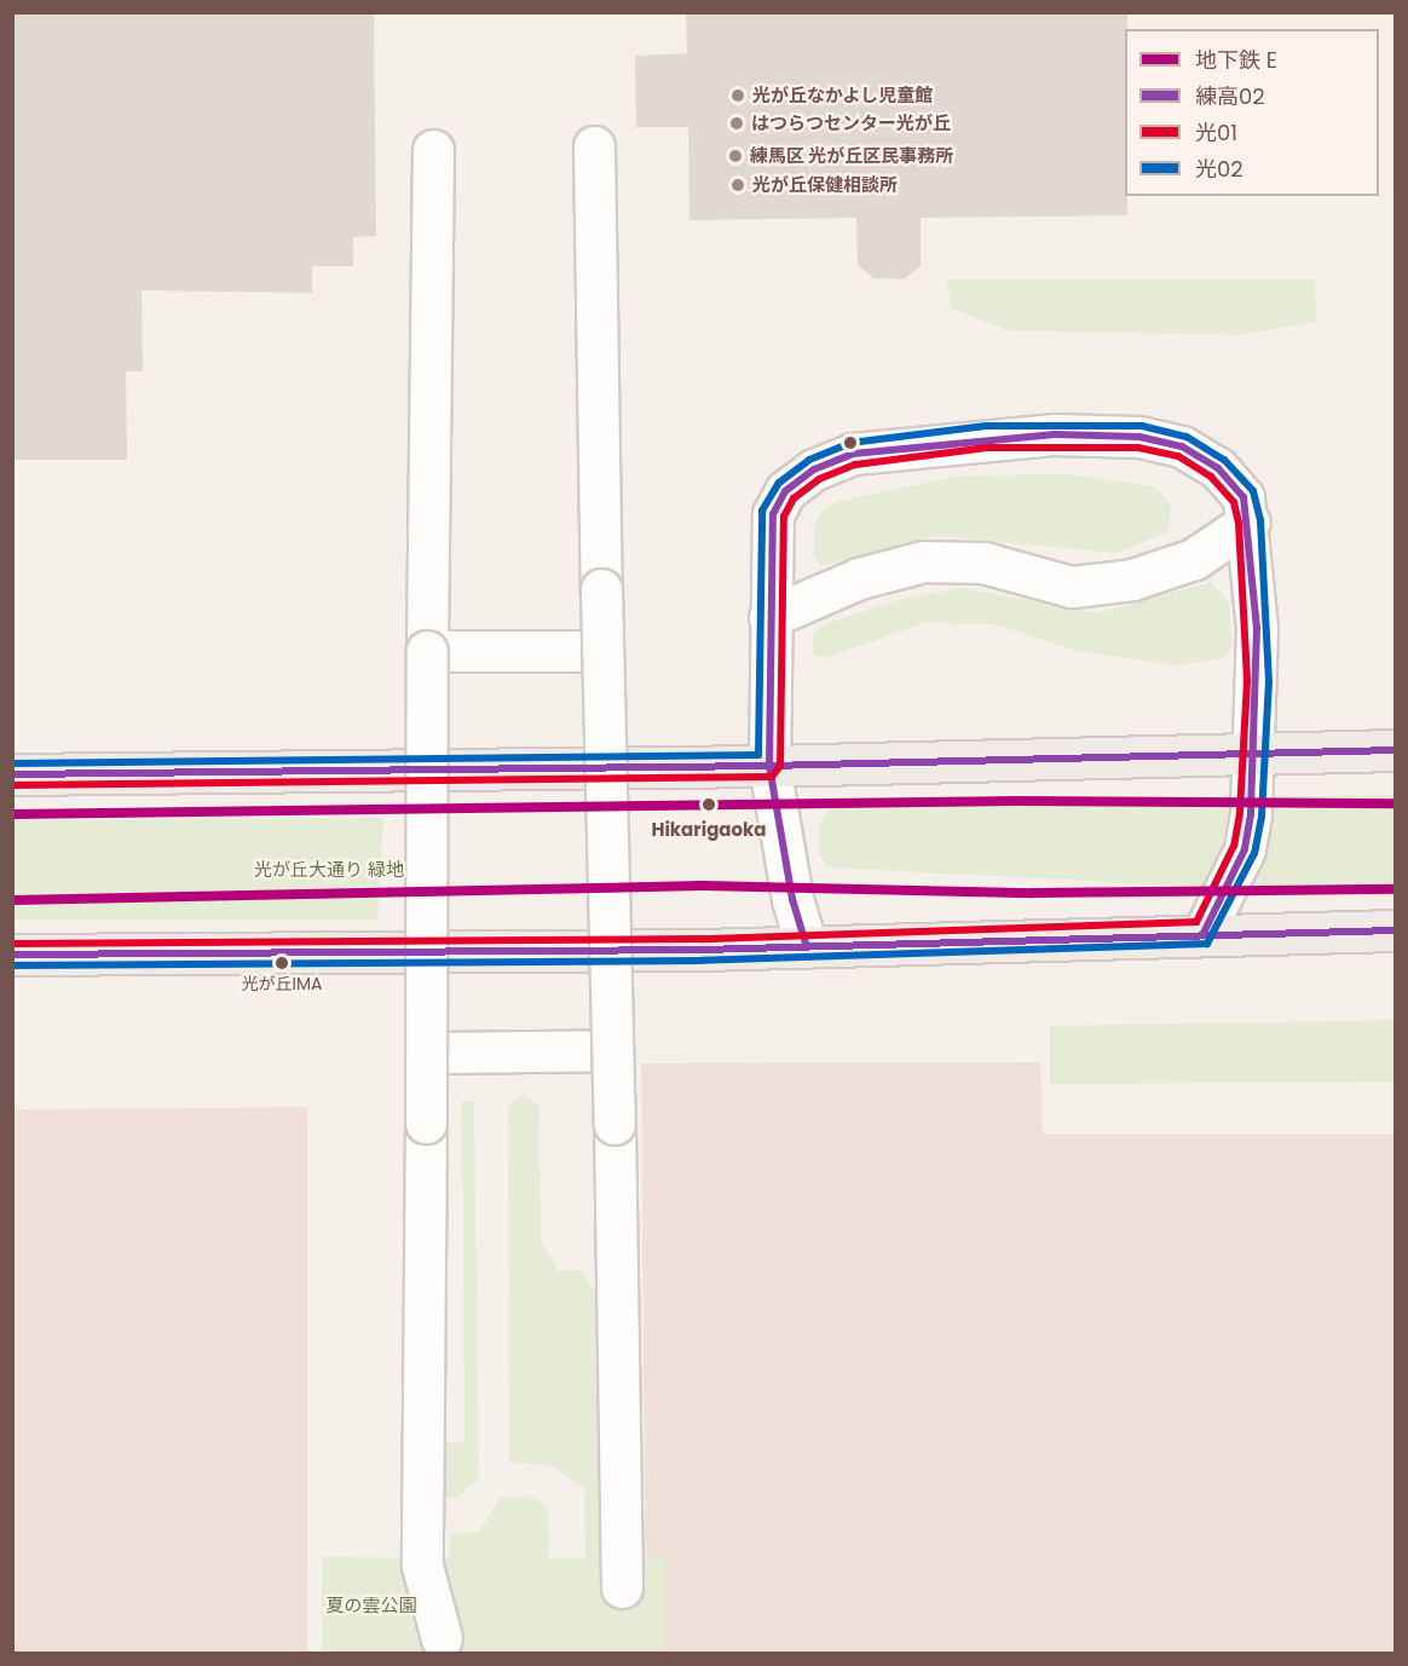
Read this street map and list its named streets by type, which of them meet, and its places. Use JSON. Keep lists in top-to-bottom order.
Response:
{
  "parks": ["光が丘大通り 緑地", "夏の雲公園"],
  "places": [
    "光が丘なかよし児童館",
    "はつらつセンター光が丘",
    "練馬区 光が丘区民事務所",
    "光が丘保健相談所",
    "Hikarigaoka",
    "光が丘IMA"
  ],
  "lines": [
    "transit line 光02",
    "transit line 練高02",
    "transit line 光01",
    "metro line E"
  ],
  "legend": [
    "地下鉄 E",
    "練高02",
    "光01",
    "光02"
  ]
}
